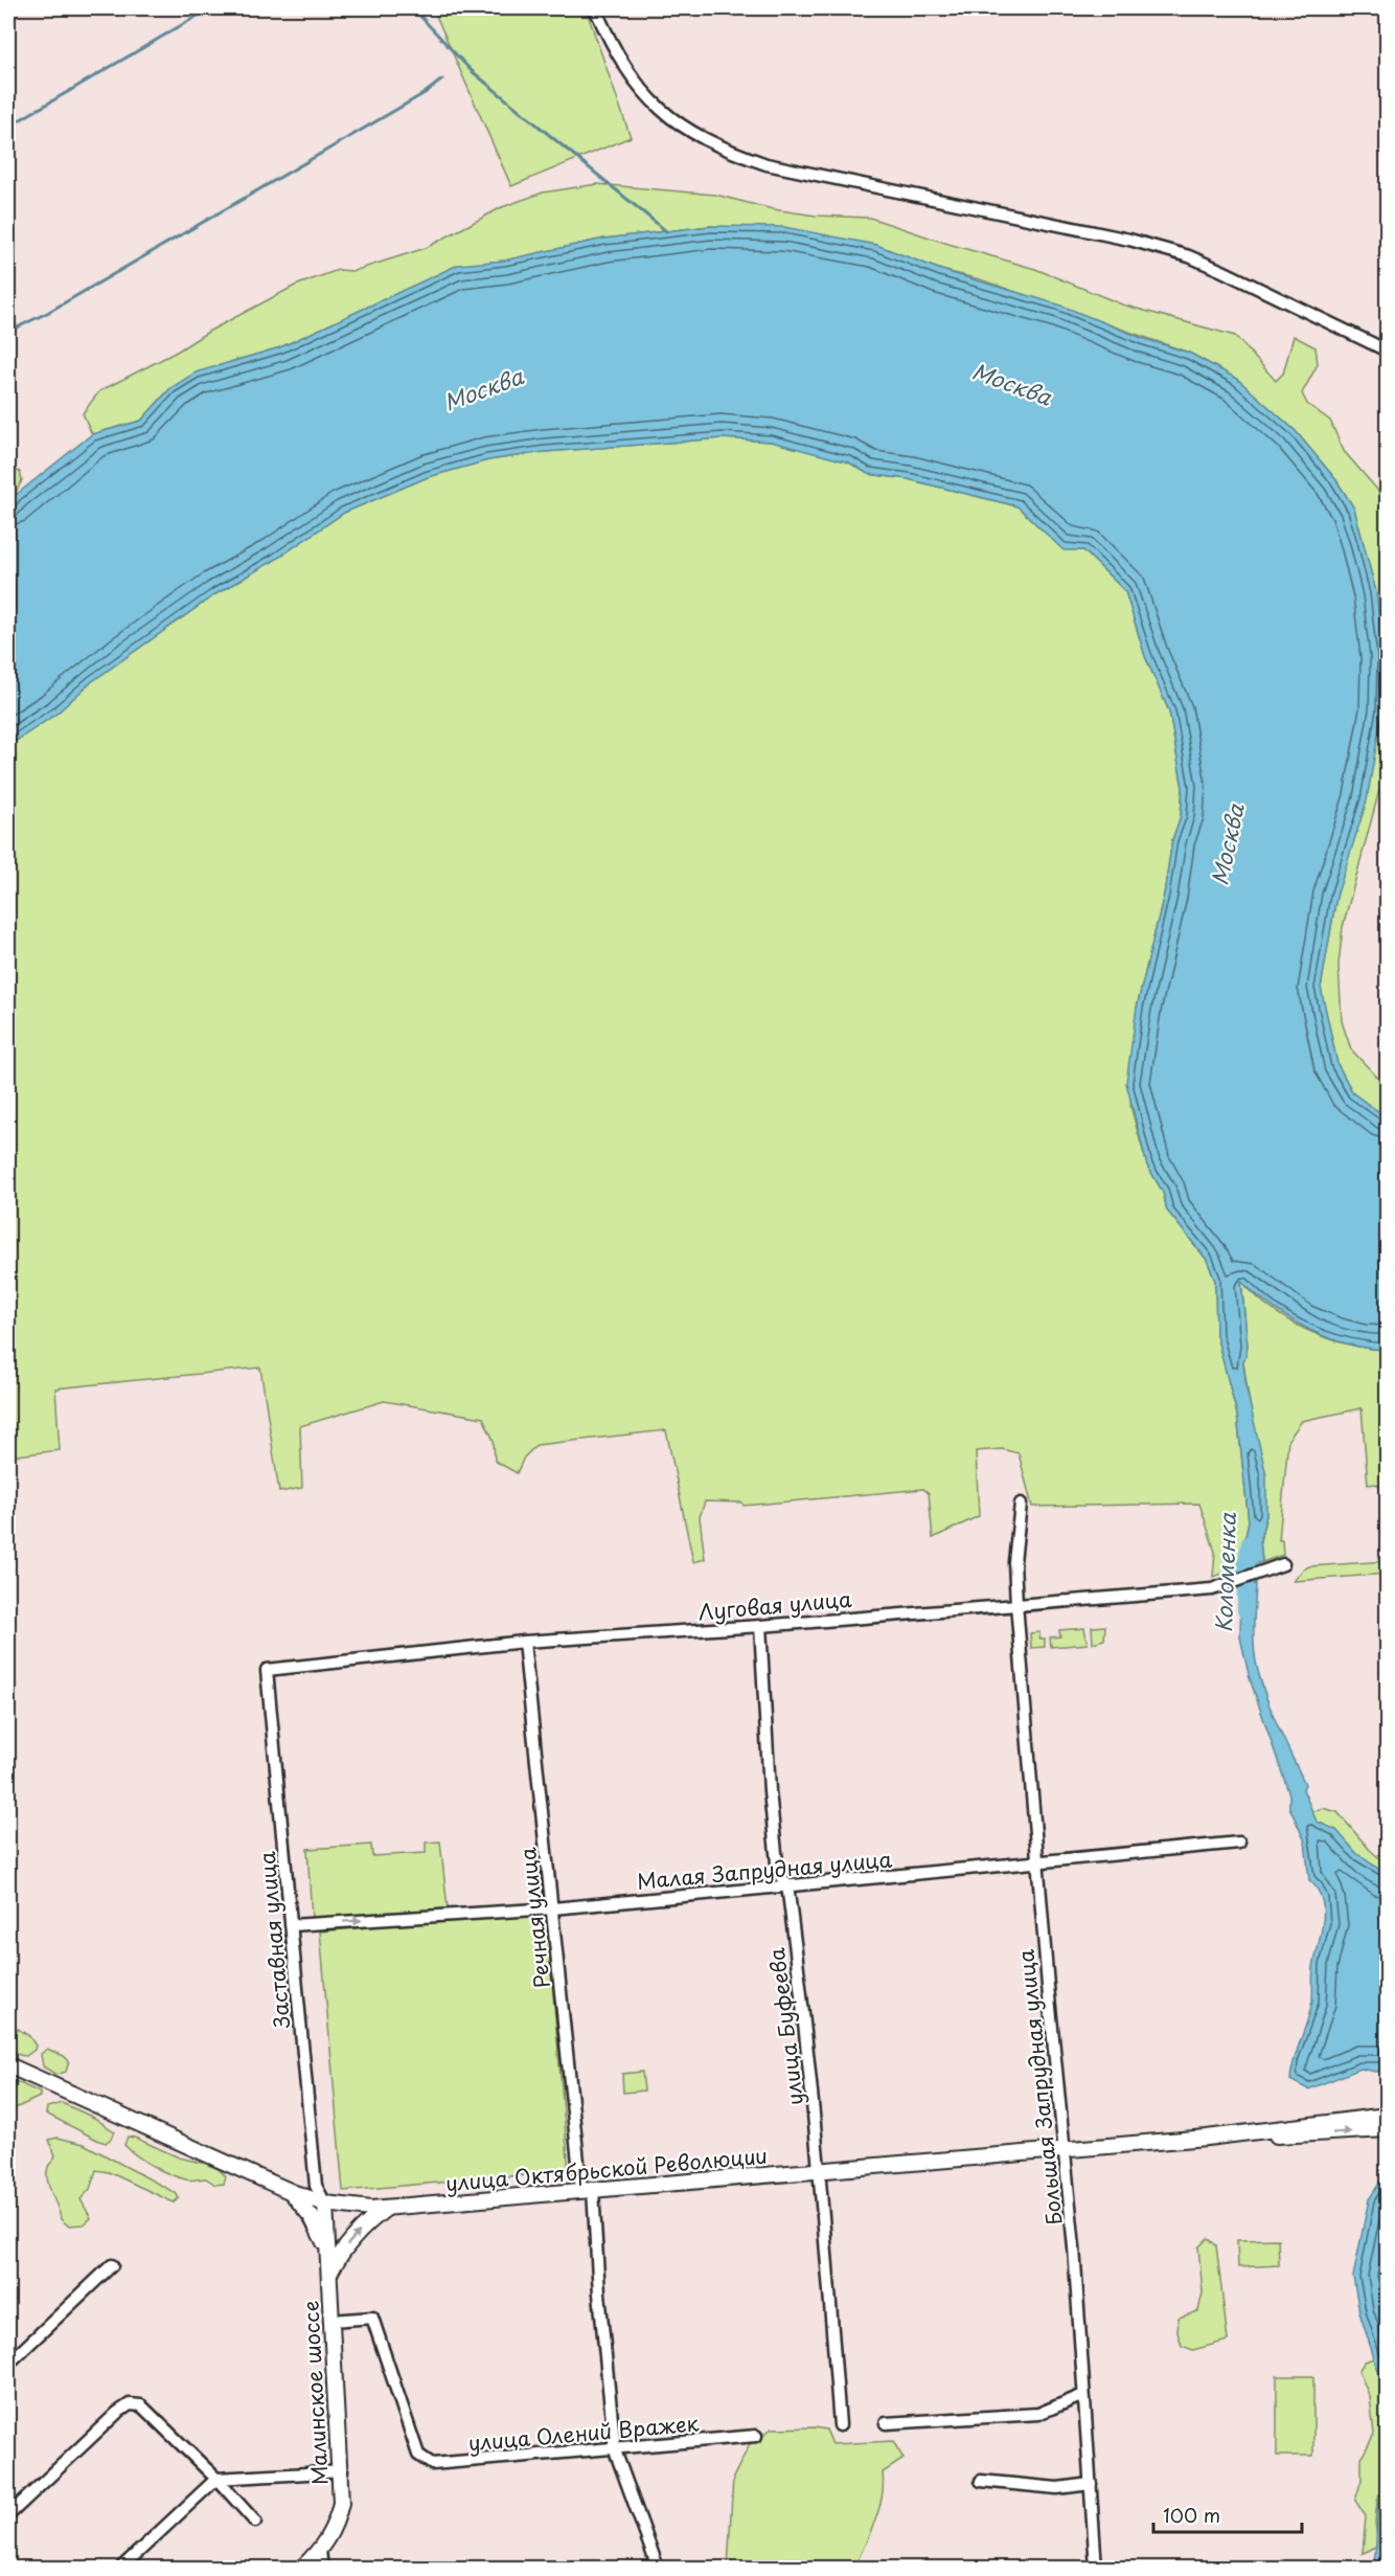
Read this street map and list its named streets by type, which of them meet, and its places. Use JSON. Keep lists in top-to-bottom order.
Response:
{
  "streets": {
    "main road": ["улица Октябрьской Революции", "Малинское шоссе"],
    "street": [
      "Луговая улица",
      "Малая Запрудная улица",
      "Речная улица",
      "Заставная улица",
      "улица Буфеева",
      "Большая Запрудная улица",
      "улица Олений Вражек"
    ]
  },
  "crossings": [
    ["Луговая улица", "Речная улица"],
    ["Луговая улица", "Заставная улица"],
    ["Луговая улица", "улица Буфеева"],
    ["Луговая улица", "Большая Запрудная улица"],
    ["Малая Запрудная улица", "Речная улица"],
    ["Малая Запрудная улица", "Заставная улица"],
    ["Малая Запрудная улица", "улица Буфеева"],
    ["Малая Запрудная улица", "Большая Запрудная улица"],
    ["Речная улица", "улица Октябрьской Революции"],
    ["Речная улица", "улица Олений Вражек"],
    ["Заставная улица", "улица Октябрьской Революции"],
    ["Заставная улица", "Малинское шоссе"],
    ["улица Буфеева", "улица Октябрьской Революции"],
    ["Большая Запрудная улица", "улица Октябрьской Революции"],
    ["улица Октябрьской Революции", "Малинское шоссе"],
    ["Малинское шоссе", "улица Олений Вражек"]
  ],
  "water": ["Москва", "Коломенка"],
  "scale_bar": "100 m"
}
